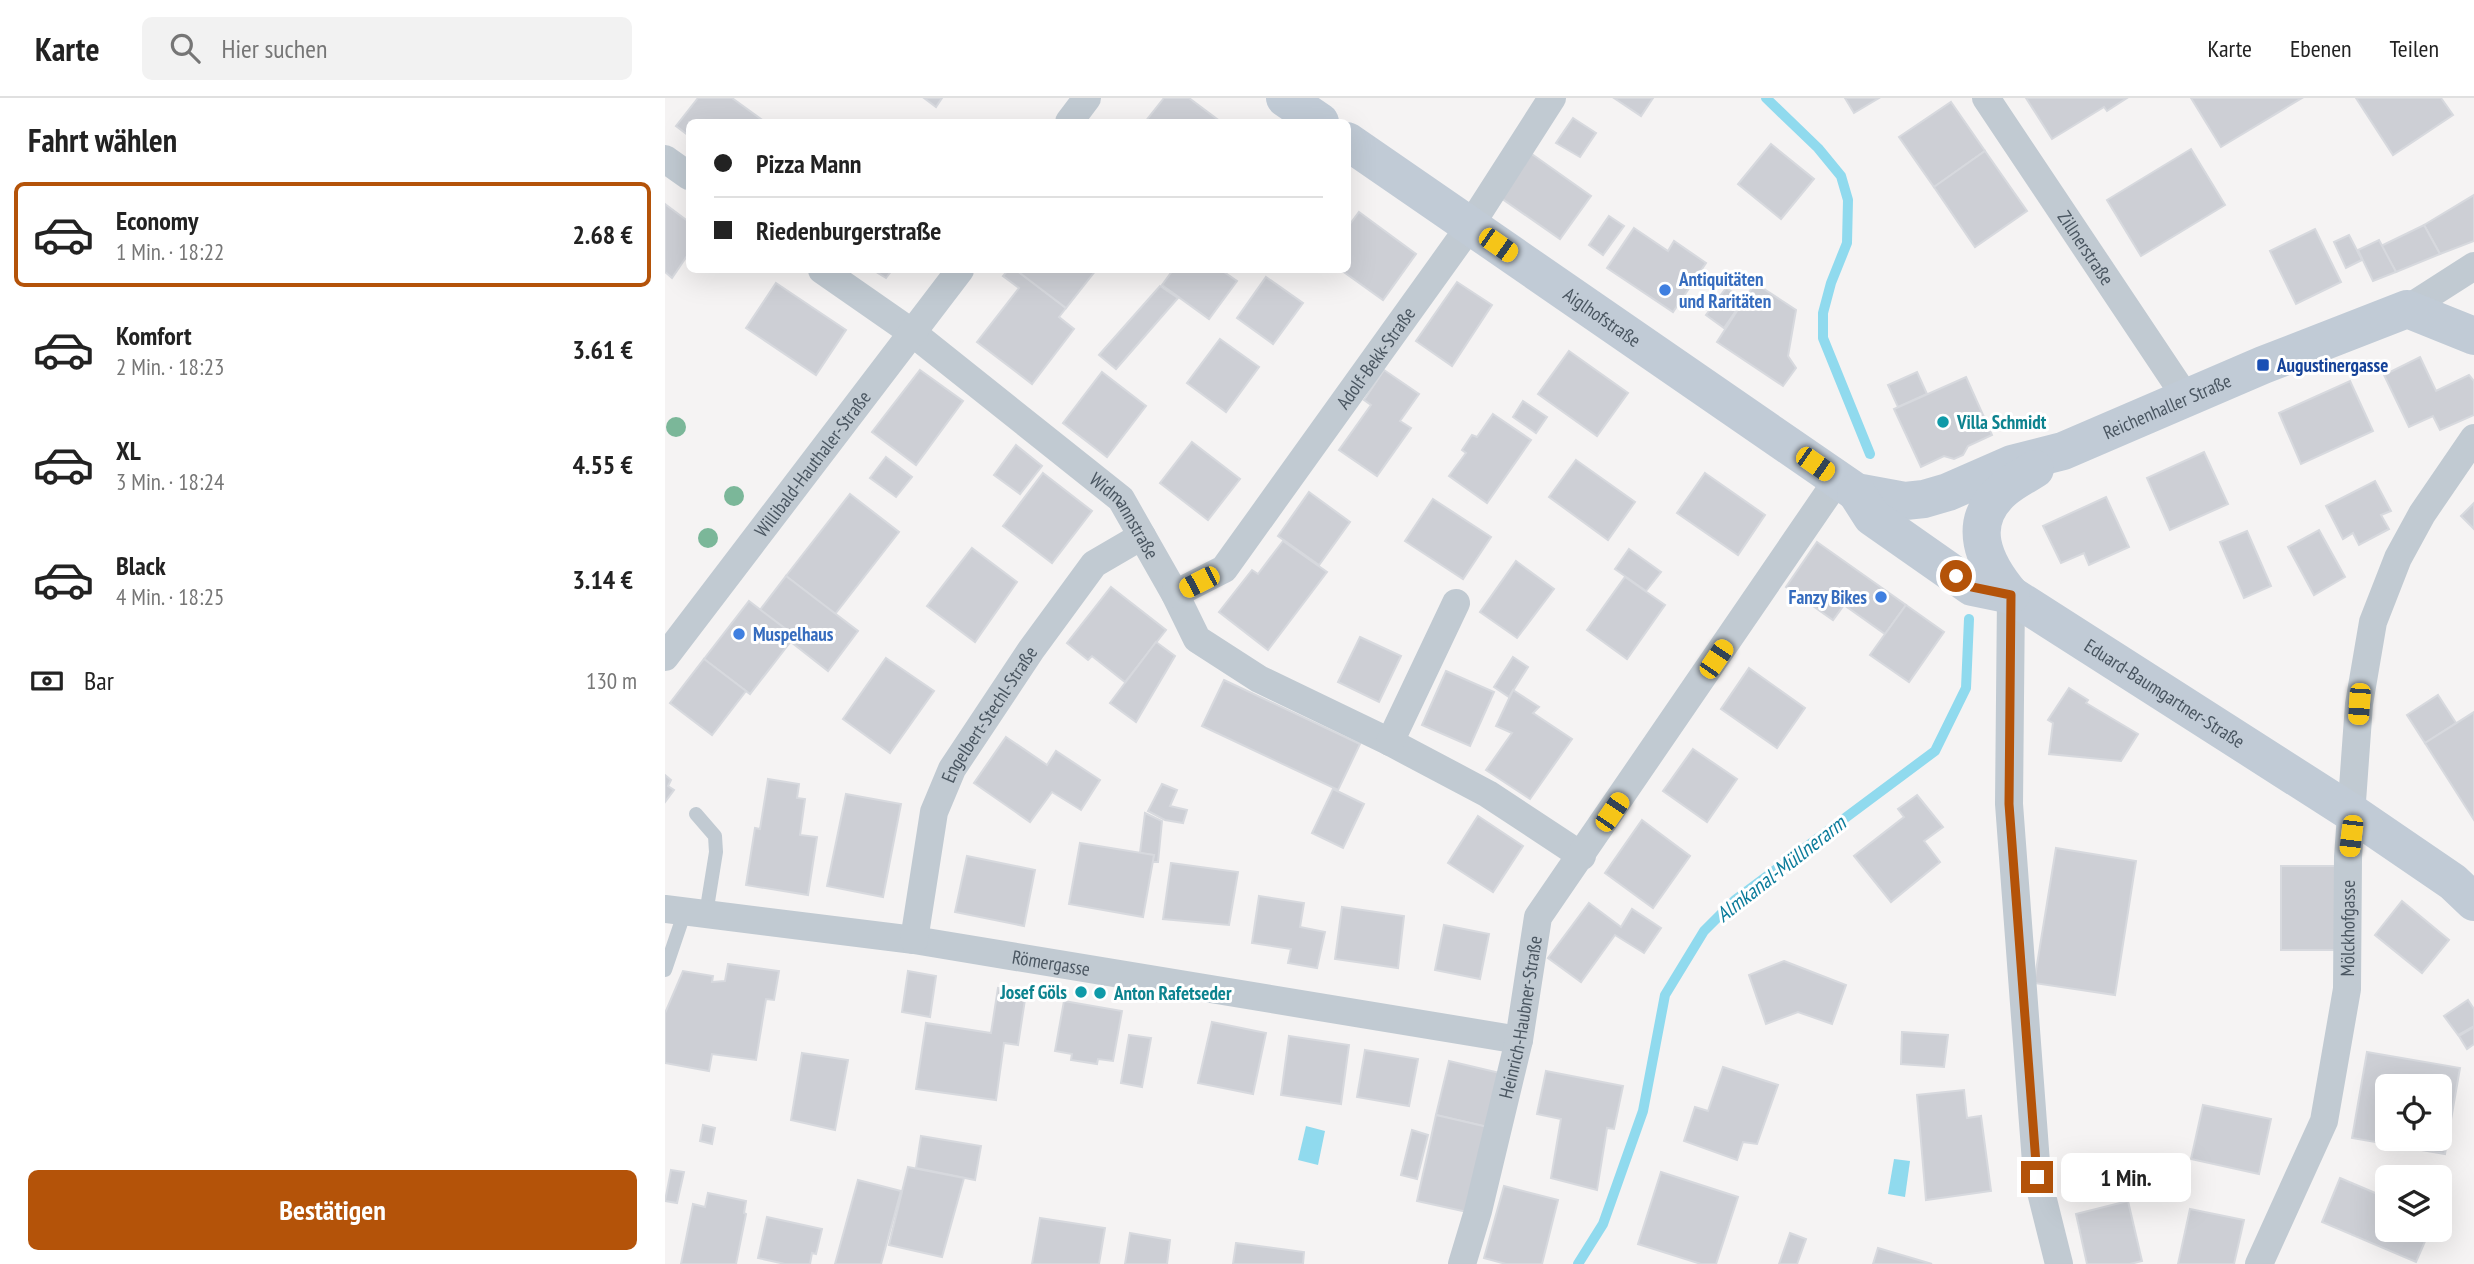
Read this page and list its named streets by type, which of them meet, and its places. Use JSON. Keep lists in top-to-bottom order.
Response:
{
  "streets": {
    "street": [
      "Zillnerstraße",
      "Aiglhofstraße",
      "Adolf-Bekk-Straße",
      "Reichenhaller Straße",
      "Willibald-Hauthaler-Straße",
      "Widmannstraße",
      "Eduard-Baumgartner-Straße",
      "Engelbert-Stechl-Straße",
      "Mölckhofgasse",
      "Römergasse",
      "Heinrich-Haubner-Straße"
    ]
  },
  "crossings": [
    ["Zillnerstraße", "Reichenhaller Straße"],
    ["Aiglhofstraße", "Adolf-Bekk-Straße"],
    ["Aiglhofstraße", "Reichenhaller Straße"],
    ["Aiglhofstraße", "Eduard-Baumgartner-Straße"],
    ["Aiglhofstraße", "Heinrich-Haubner-Straße"],
    ["Adolf-Bekk-Straße", "Widmannstraße"],
    ["Reichenhaller Straße", "Eduard-Baumgartner-Straße"],
    ["Reichenhaller Straße", "Heinrich-Haubner-Straße"],
    ["Willibald-Hauthaler-Straße", "Widmannstraße"],
    ["Widmannstraße", "Engelbert-Stechl-Straße"],
    ["Widmannstraße", "Heinrich-Haubner-Straße"],
    ["Eduard-Baumgartner-Straße", "Mölckhofgasse"],
    ["Eduard-Baumgartner-Straße", "Heinrich-Haubner-Straße"],
    ["Engelbert-Stechl-Straße", "Römergasse"],
    ["Römergasse", "Heinrich-Haubner-Straße"]
  ],
  "water": ["Almkanal-Müllnerarm"],
  "places": {
    "other": [
      "Antiquitäten und Raritäten",
      "Villa Schmidt",
      "Fanzy Bikes",
      "Muspelhaus",
      "Josef Göls",
      "Anton Rafetseder"
    ],
    "transit": ["Augustinergasse"]
  },
  "page": {
    "header": "Karte",
    "search": "Hier suchen",
    "nav": ["Karte", "Ebenen", "Teilen"],
    "heading": "Fahrt wählen",
    "banner": ["Pizza Mann", "Riedenburgerstraße"],
    "list": [
      {
        "name": "Economy",
        "note": "1 Min. · 18:22",
        "value": "2.68 €"
      },
      {
        "name": "Komfort",
        "note": "2 Min. · 18:23",
        "value": "3.61 €"
      },
      {
        "name": "XL",
        "note": "3 Min. · 18:24",
        "value": "4.55 €"
      },
      {
        "name": "Black",
        "note": "4 Min. · 18:25",
        "value": "3.14 €"
      }
    ],
    "pay": ["Bar", "130 m"],
    "bubble": "1 Min.",
    "buttons": "Bestätigen"
  }
}
